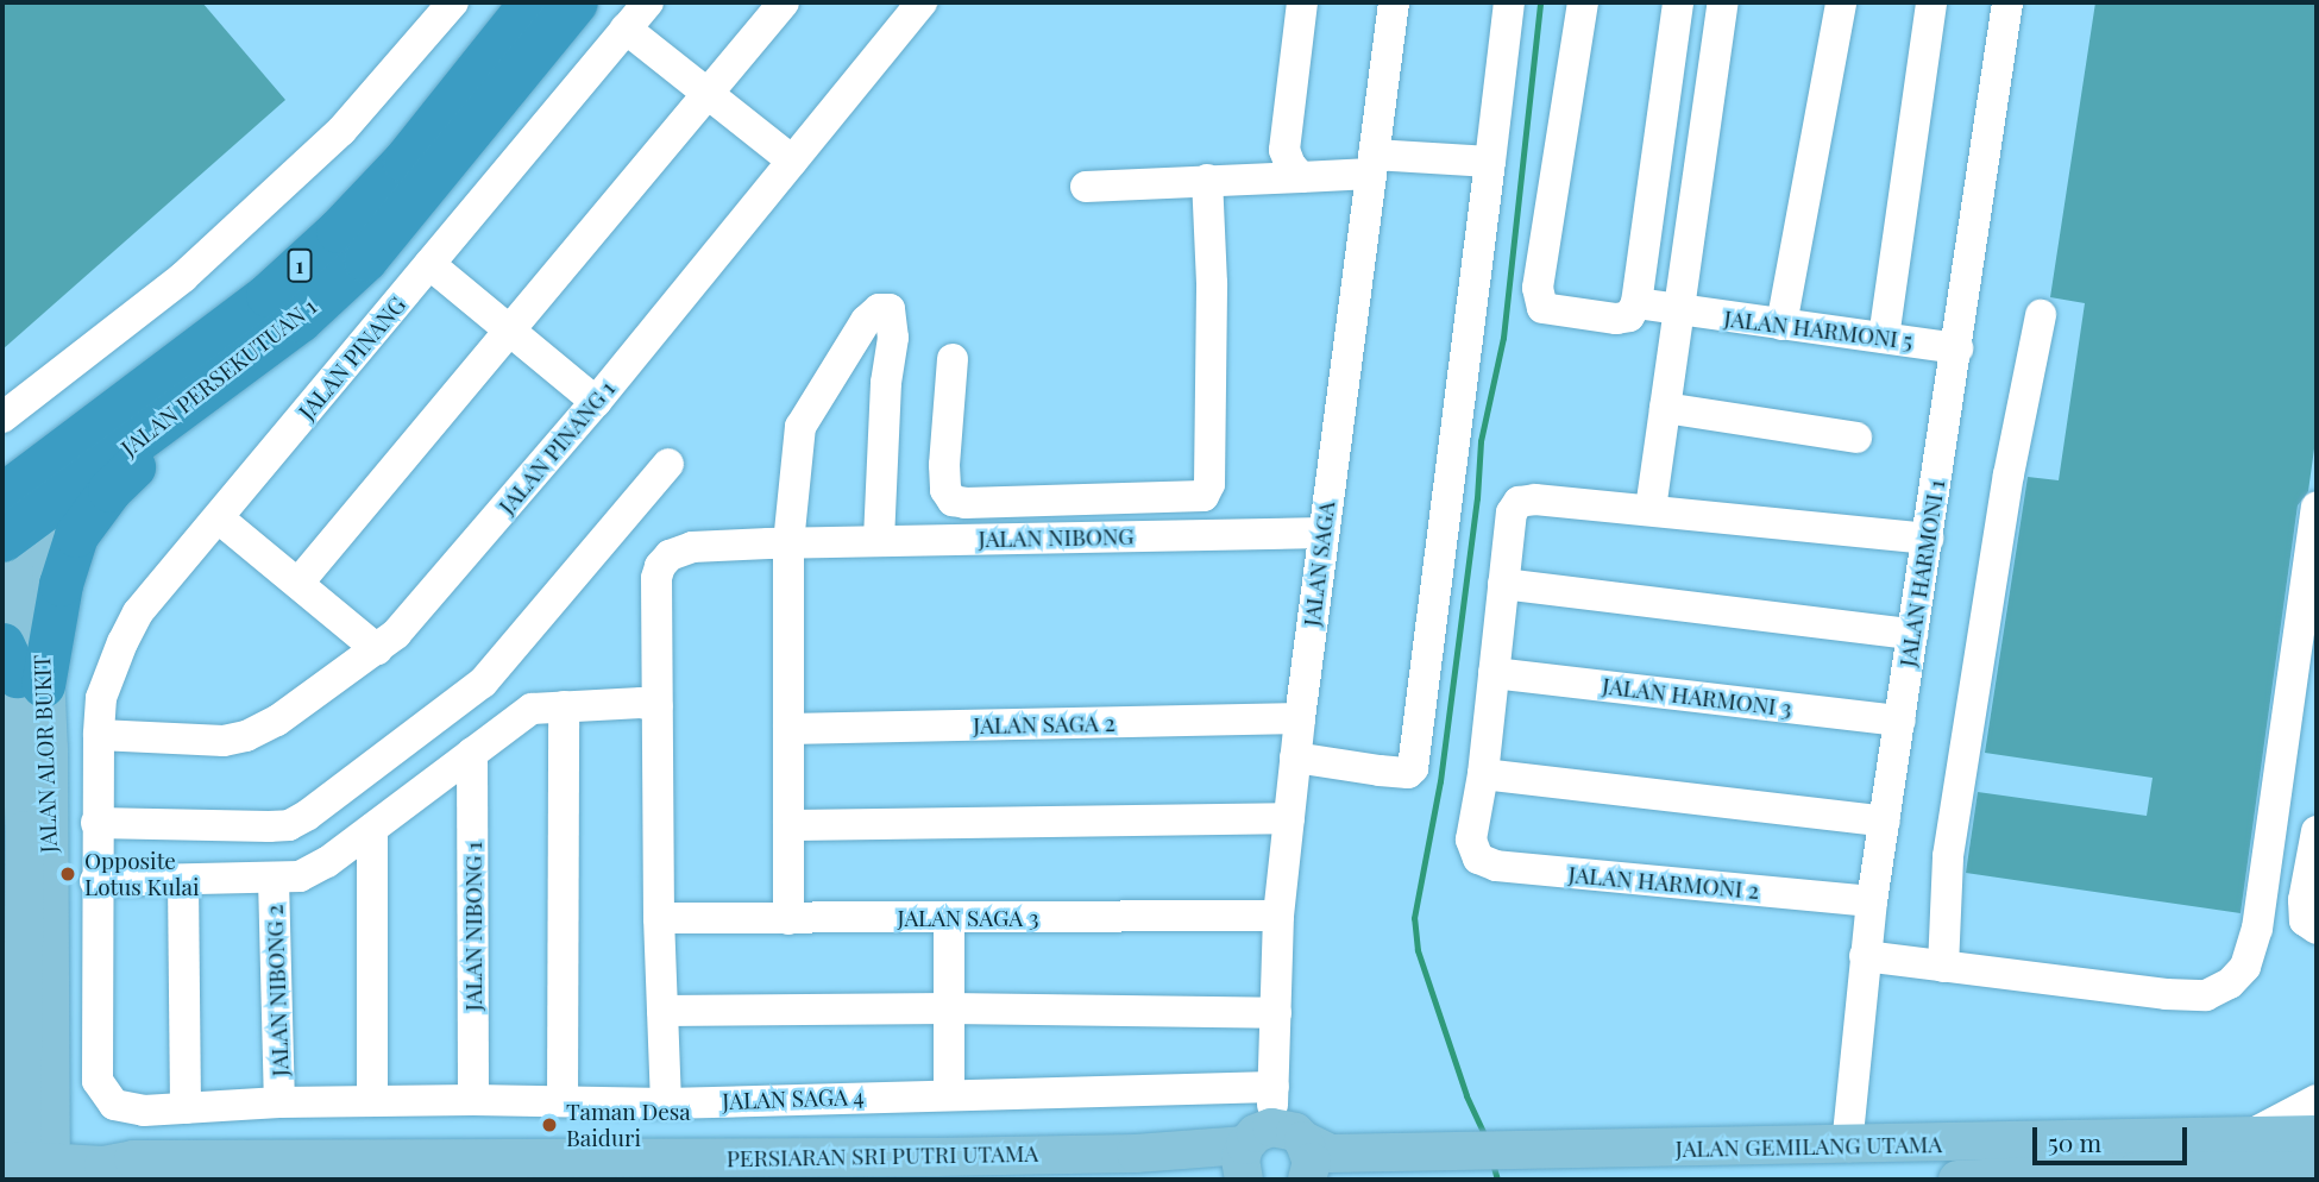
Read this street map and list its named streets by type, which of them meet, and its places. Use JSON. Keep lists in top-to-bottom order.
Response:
{
  "streets": {
    "highway": ["1", "JALAN PERSEKUTUAN 1"],
    "main road": ["JALAN ALOR BUKIT", "JALAN GEMILANG UTAMA", "PERSIARAN SRI PUTRI UTAMA"],
    "street": [
      "JALAN HARMONI 5",
      "JALAN PINANG",
      "JALAN PINANG 1",
      "JALAN NIBONG",
      "JALAN SAGA",
      "JALAN HARMONI 1",
      "JALAN HARMONI 3",
      "JALAN SAGA 2",
      "JALAN HARMONI 2",
      "JALAN SAGA 3",
      "JALAN NIBONG 1",
      "JALAN NIBONG 2",
      "JALAN SAGA 4"
    ]
  },
  "crossings": [
    ["JALAN HARMONI 5", "JALAN HARMONI 1"],
    ["JALAN PINANG", "JALAN PINANG 1"],
    ["JALAN PINANG", "JALAN SAGA 4"],
    ["JALAN PERSEKUTUAN 1", "JALAN ALOR BUKIT"],
    ["JALAN NIBONG", "JALAN SAGA"],
    ["JALAN SAGA", "JALAN SAGA 2"],
    ["JALAN SAGA", "JALAN SAGA 3"],
    ["JALAN SAGA", "JALAN SAGA 4"],
    ["JALAN SAGA", "JALAN GEMILANG UTAMA"],
    ["JALAN SAGA", "PERSIARAN SRI PUTRI UTAMA"],
    ["JALAN HARMONI 1", "JALAN HARMONI 3"],
    ["JALAN HARMONI 1", "JALAN HARMONI 2"],
    ["JALAN HARMONI 1", "JALAN GEMILANG UTAMA"],
    ["JALAN ALOR BUKIT", "PERSIARAN SRI PUTRI UTAMA"],
    ["JALAN NIBONG 1", "JALAN SAGA 4"],
    ["JALAN NIBONG 2", "JALAN SAGA 4"],
    ["JALAN GEMILANG UTAMA", "PERSIARAN SRI PUTRI UTAMA"]
  ],
  "places": ["Opposite Lotus Kulai", "Taman Desa Baiduri"],
  "scale_bar": "50 m"
}
